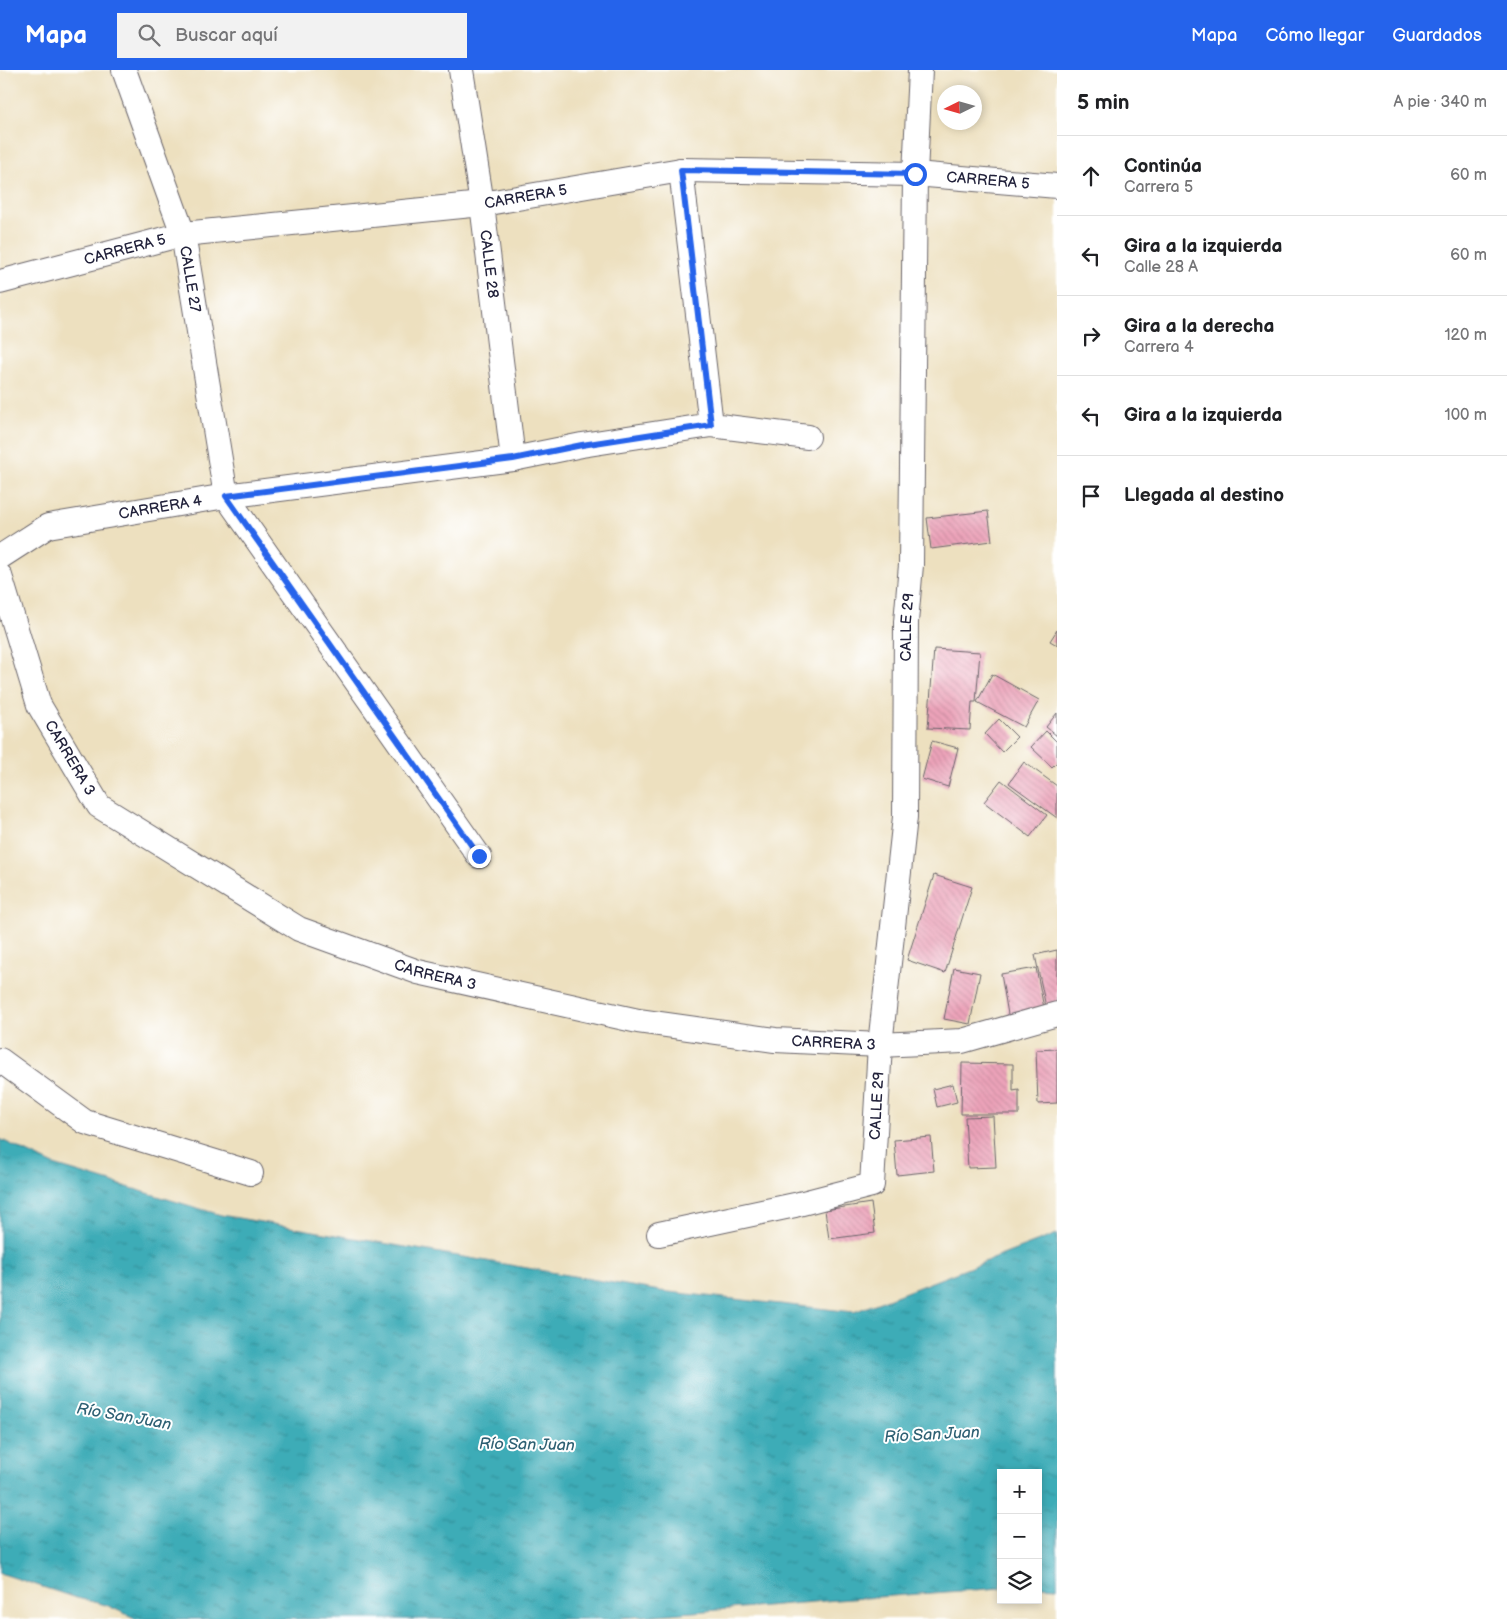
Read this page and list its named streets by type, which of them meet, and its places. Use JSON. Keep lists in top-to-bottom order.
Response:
{
  "streets": {
    "street": [
      "CARRERA 5",
      "CALLE 28",
      "CALLE 27",
      "CARRERA 4",
      "CALLE 29",
      "CARRERA 3"
    ]
  },
  "crossings": [
    ["CARRERA 5", "CALLE 28"],
    ["CARRERA 5", "CALLE 27"],
    ["CARRERA 5", "CALLE 29"],
    ["CALLE 28", "CARRERA 4"],
    ["CALLE 27", "CARRERA 4"],
    ["CALLE 29", "CARRERA 3"]
  ],
  "water": ["Río San Juan"],
  "north": "left",
  "page": {
    "header": "Mapa",
    "search": "Buscar aquí",
    "nav": ["Mapa", "Cómo llegar", "Guardados"],
    "heading": ["5 min", "A pie · 340 m"],
    "list": [
      ["Continúa", "Carrera 5", "60 m"],
      ["Gira a la izquierda", "Calle 28 A", "60 m"],
      ["Gira a la derecha", "Carrera 4", "120 m"],
      ["Gira a la izquierda", "100 m"],
      "Llegada al destino"
    ],
    "map_buttons": ["+", "−"]
  }
}
